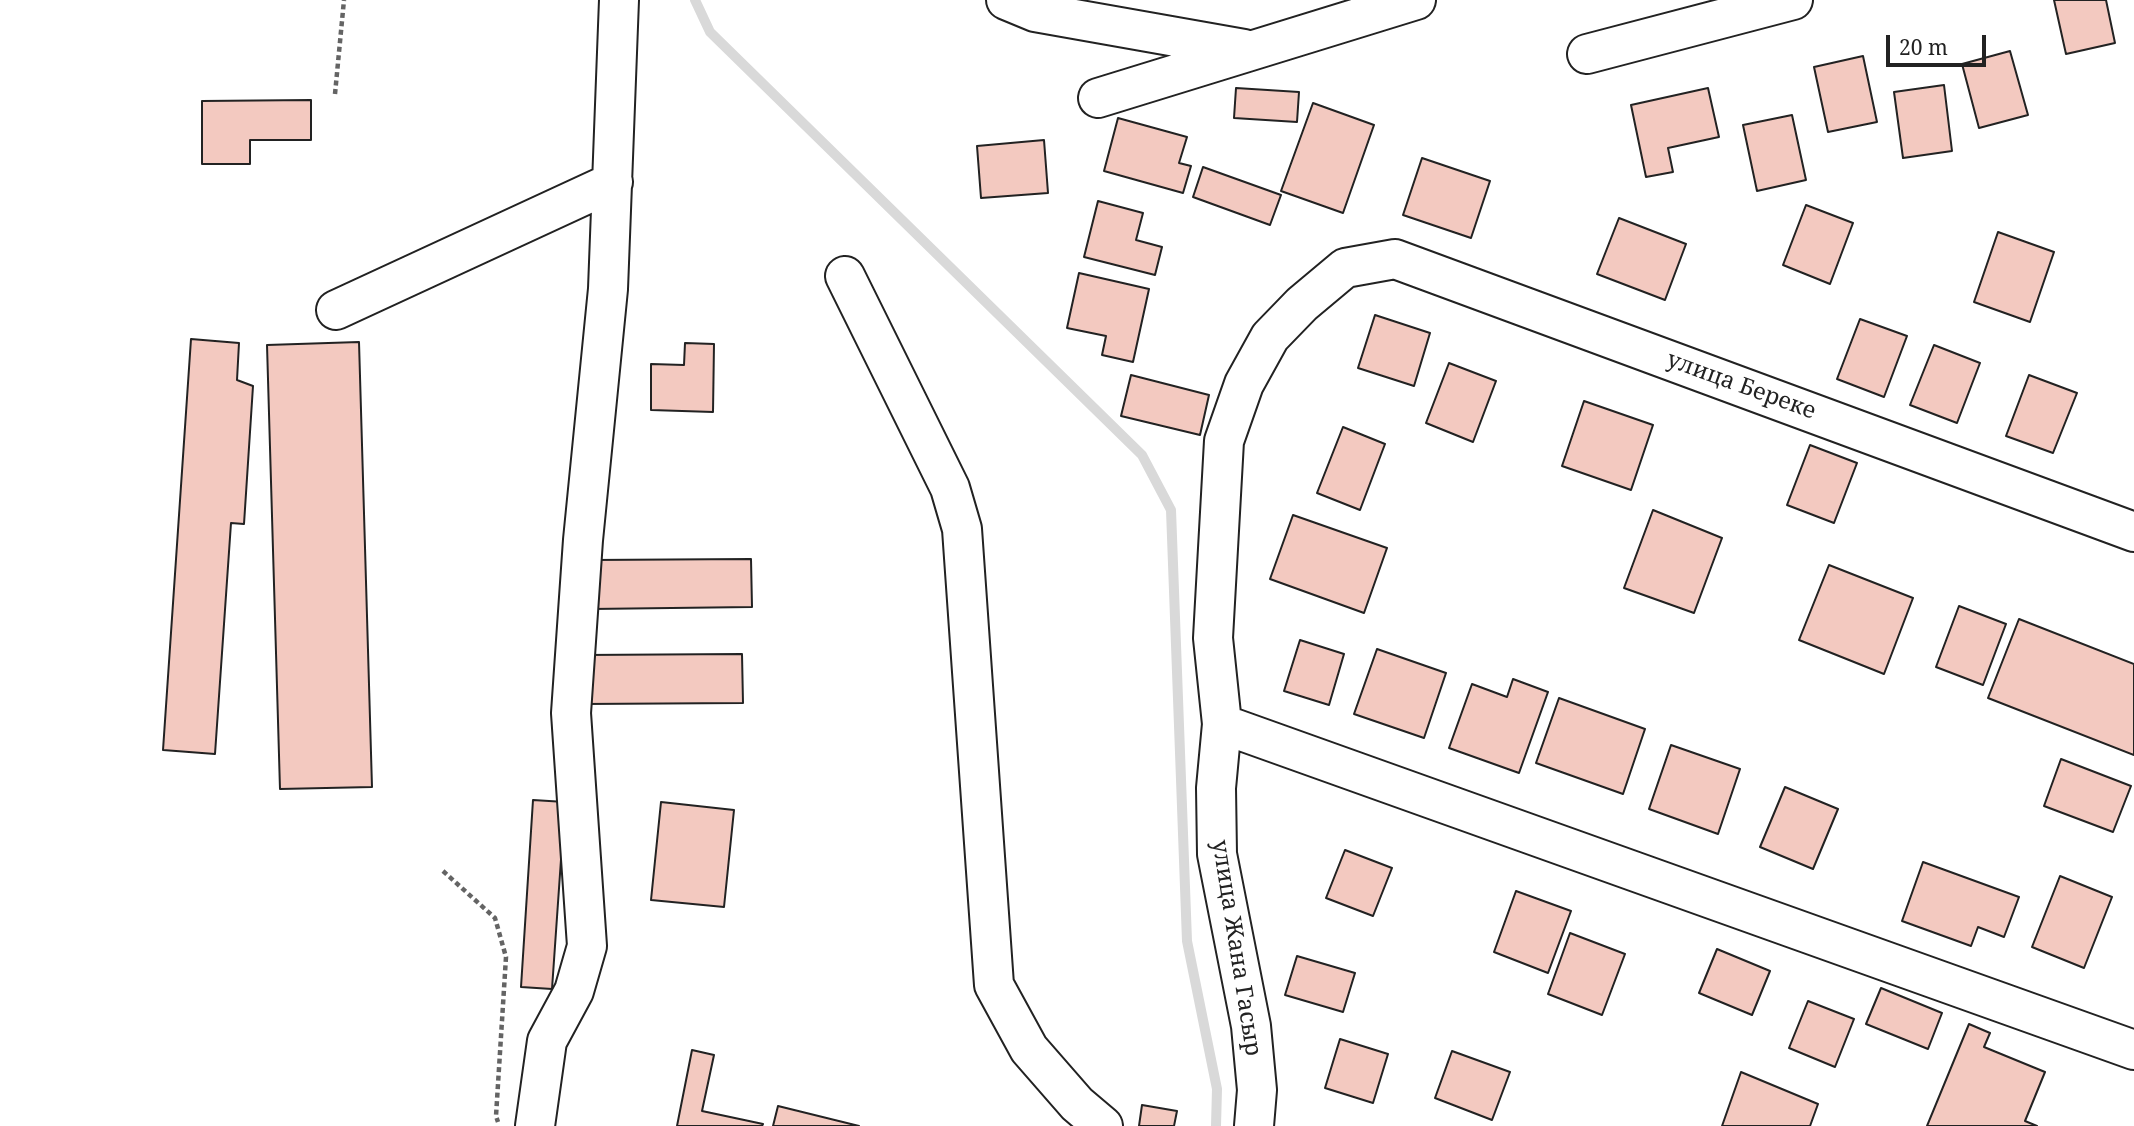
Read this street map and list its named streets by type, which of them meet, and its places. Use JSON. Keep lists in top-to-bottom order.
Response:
{
  "streets": {
    "street": ["улица Береке", "улица Жана Гасыр"]
  },
  "crossings": [
    ["улица Береке", "улица Жана Гасыр"]
  ],
  "scale_bar": "20 m"
}
